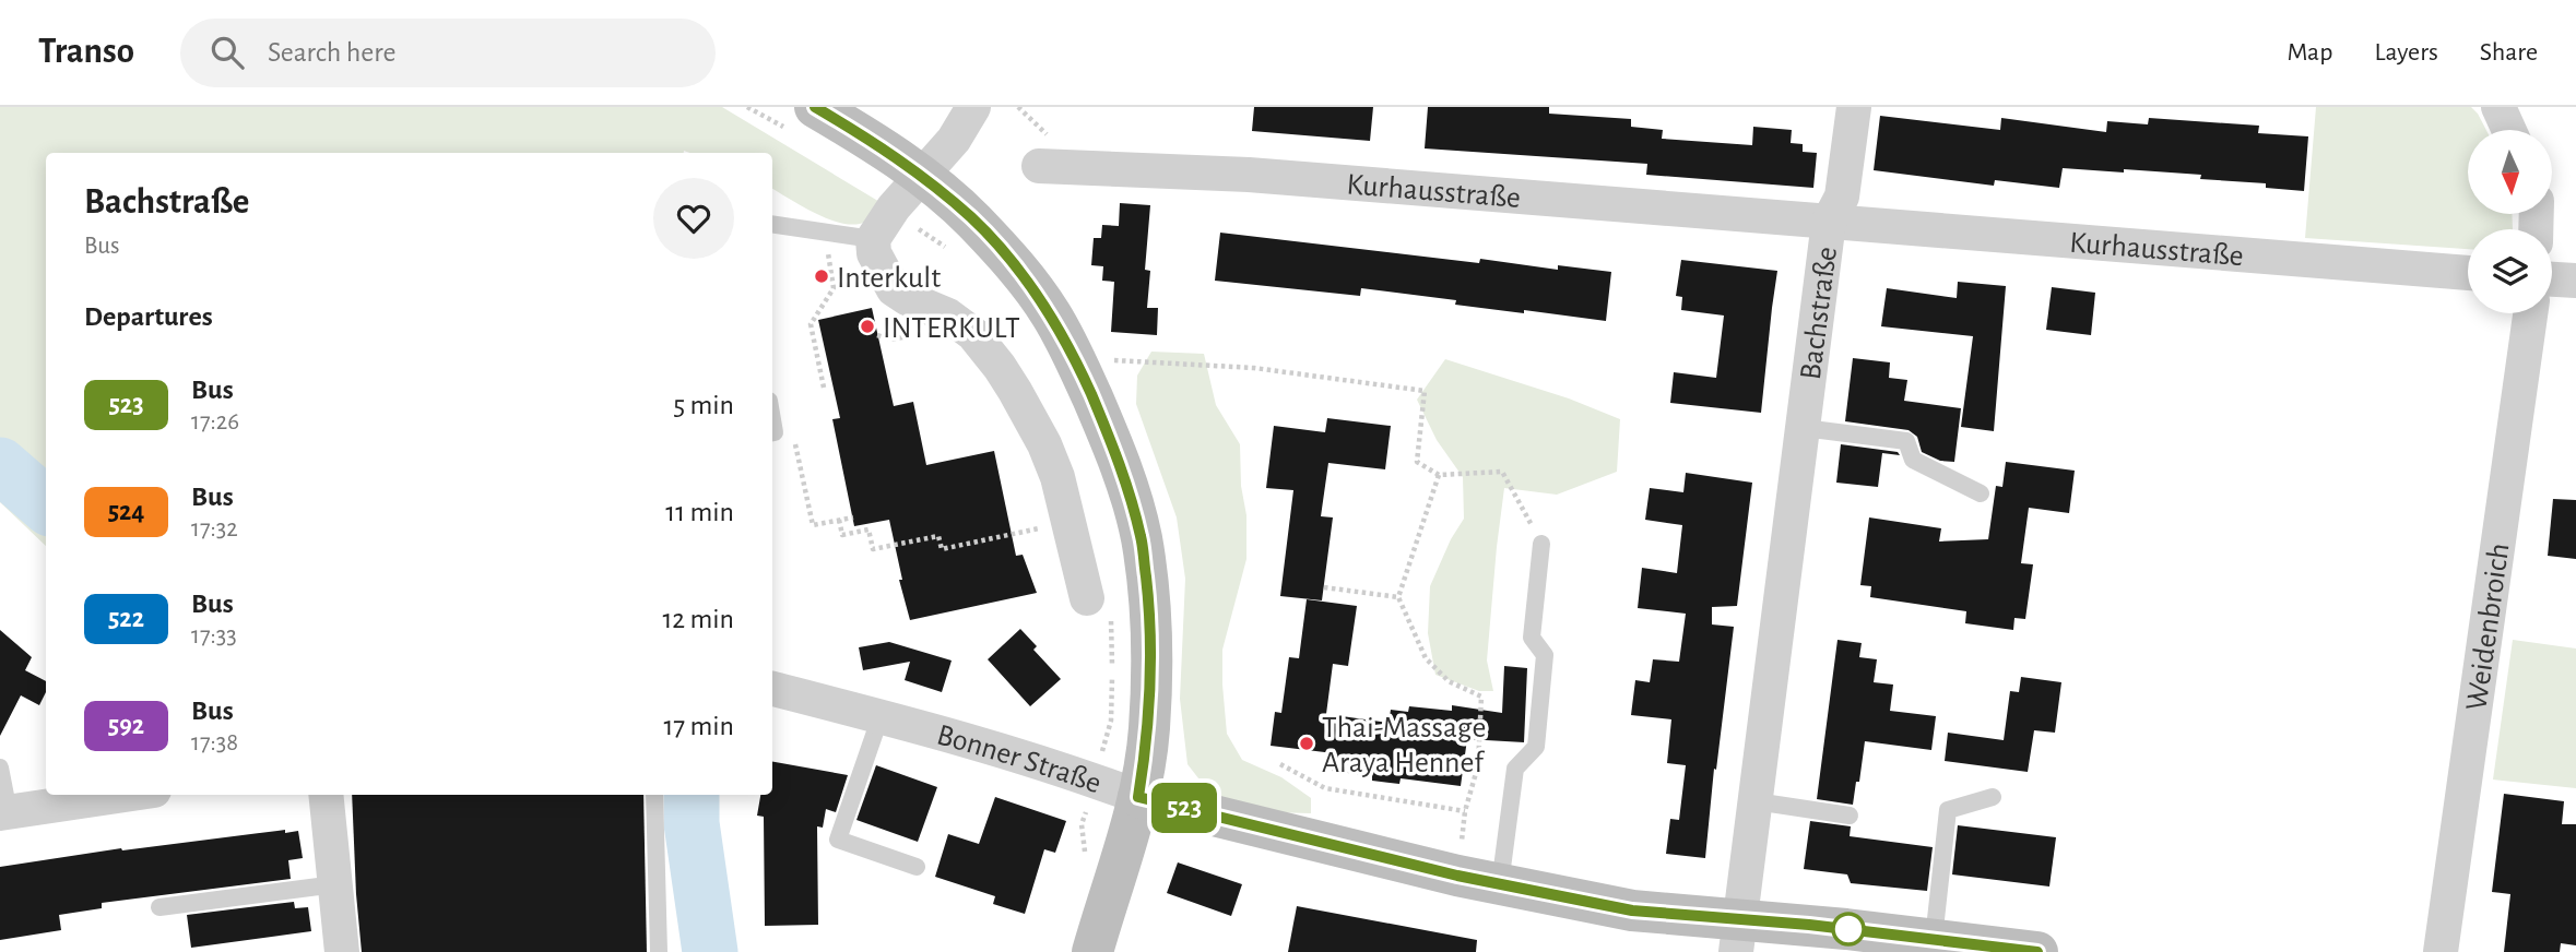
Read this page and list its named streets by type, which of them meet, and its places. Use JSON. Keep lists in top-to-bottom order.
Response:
{
  "streets": {
    "main road": ["Bonner Straße"],
    "street": ["Kurhausstraße", "Bachstraße", "Weidenbroich"]
  },
  "crossings": [
    ["Kurhausstraße", "Bachstraße"],
    ["Bachstraße", "Bonner Straße"]
  ],
  "places": ["Interkult", "INTERKULT", "Thai-Massage Araya Hennef"],
  "lines": ["bus line 523"],
  "north": "bottom",
  "page": {
    "header": "Transo",
    "search": "Search here",
    "nav": ["Map", "Layers", "Share"],
    "on_map": "523",
    "heading": [
      ["Bachstraße", "Bus"],
      "Departures"
    ],
    "list": [
      {
        "mark": "523",
        "name": "Bus",
        "note": "17:26",
        "value": "5 min"
      },
      {
        "mark": "524",
        "name": "Bus",
        "note": "17:32",
        "value": "11 min"
      },
      {
        "mark": "522",
        "name": "Bus",
        "note": "17:33",
        "value": "12 min"
      },
      {
        "mark": "592",
        "name": "Bus",
        "note": "17:38",
        "value": "17 min"
      }
    ]
  }
}
